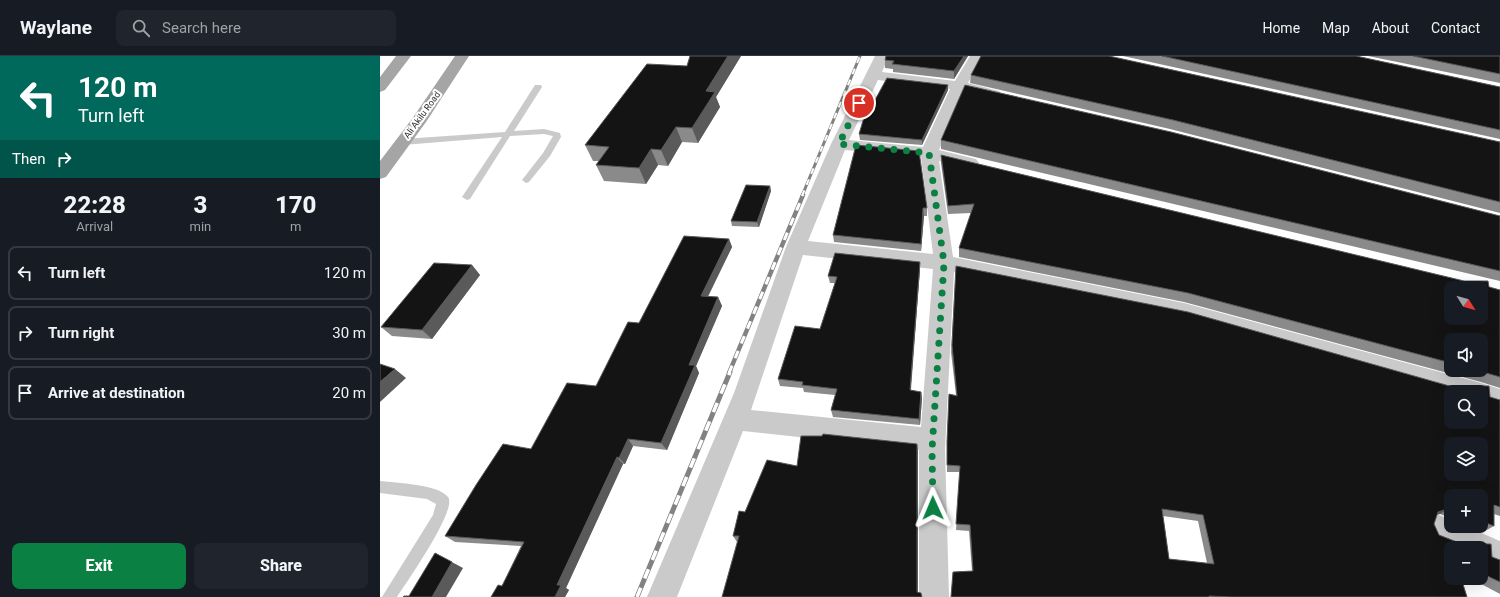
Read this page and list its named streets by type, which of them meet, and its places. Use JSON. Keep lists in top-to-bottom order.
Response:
{
  "streets": {
    "main road": ["Ali Akilu Road"]
  },
  "north": "bottom right",
  "page": {
    "header": "Waylane",
    "search": "Search here",
    "nav": [
      "Home",
      "Map",
      "About",
      "Contact"
    ],
    "turn": ["120 m", "Turn left"],
    "then": "Then",
    "eta": [
      "22:28",
      "Arrival",
      "3",
      "min",
      "170",
      "m"
    ],
    "list": [
      {
        "name": "Turn left",
        "value": "120 m"
      },
      {
        "name": "Turn right",
        "value": "30 m"
      },
      {
        "name": "Arrive at destination",
        "value": "20 m"
      }
    ],
    "map_buttons": ["+", "−"],
    "buttons": ["Exit", "Share"]
  }
}
